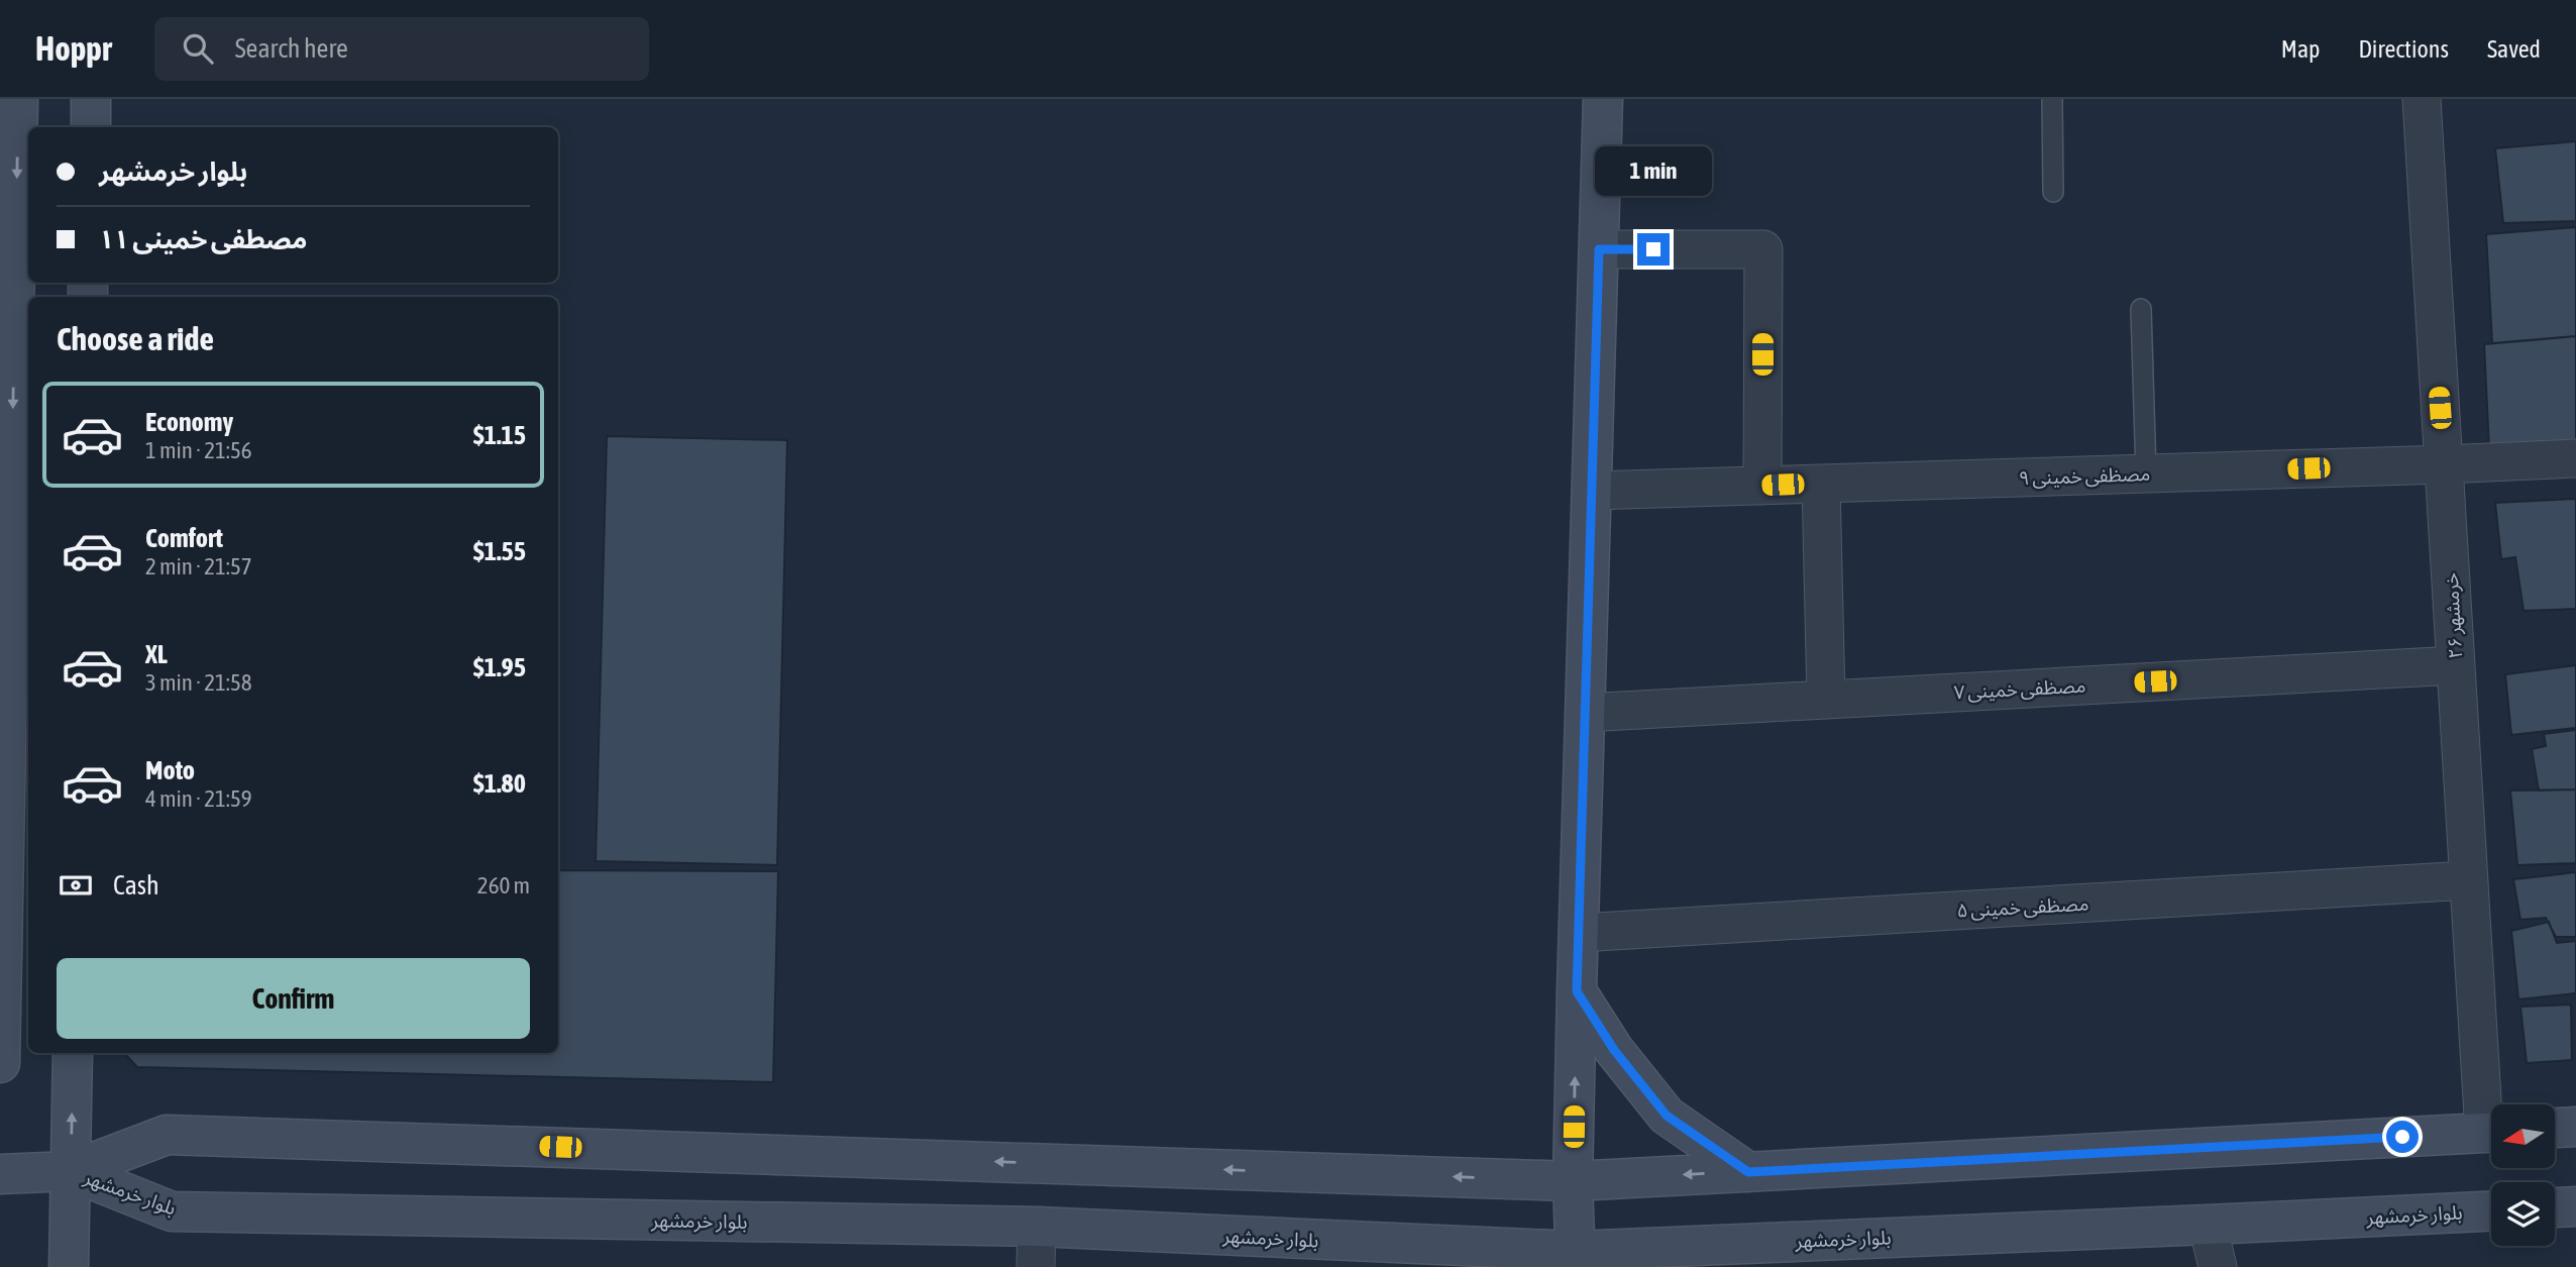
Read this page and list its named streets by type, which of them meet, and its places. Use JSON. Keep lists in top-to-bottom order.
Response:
{
  "streets": {
    "main road": ["بلوار خرمشهر"],
    "street": [
      "مصظفی خمینی ۹",
      "خرمشهر ۲۶",
      "مصظفی خمینی ۷",
      "مصظفی خمینی ۵"
    ]
  },
  "crossings": [
    ["مصظفی خمینی ۹", "خرمشهر ۲۶"],
    ["خرمشهر ۲۶", "مصظفی خمینی ۷"],
    ["خرمشهر ۲۶", "مصظفی خمینی ۵"]
  ],
  "north": "left",
  "page": {
    "header": "Hoppr",
    "search": "Search here",
    "nav": ["Map", "Directions", "Saved"],
    "banner": ["بلوار خرمشهر", "مصطفی خمینی ۱۱"],
    "bubble": "1 min",
    "heading": "Choose a ride",
    "list": [
      {
        "name": "Economy",
        "note": "1 min · 21:56",
        "value": "$1.15"
      },
      {
        "name": "Comfort",
        "note": "2 min · 21:57",
        "value": "$1.55"
      },
      {
        "name": "XL",
        "note": "3 min · 21:58",
        "value": "$1.95"
      },
      {
        "name": "Moto",
        "note": "4 min · 21:59",
        "value": "$1.80"
      }
    ],
    "pay": ["Cash", "260 m"],
    "buttons": "Confirm"
  }
}
